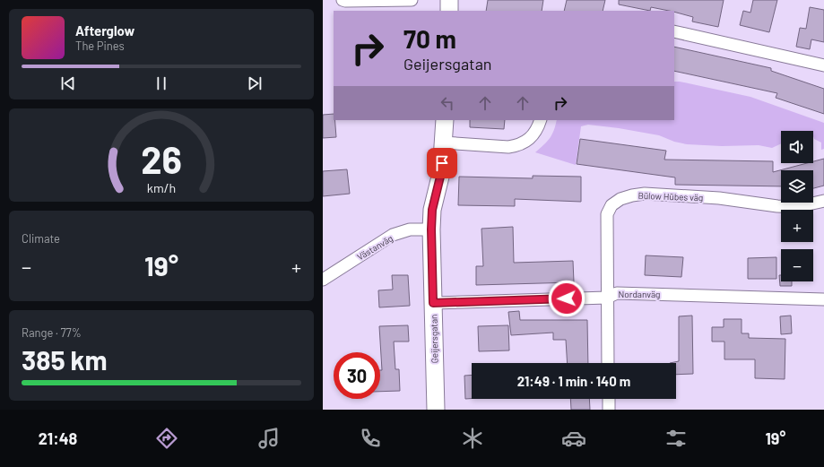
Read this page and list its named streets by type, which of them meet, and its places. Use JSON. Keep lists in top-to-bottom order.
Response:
{
  "streets": {
    "street": [
      "Bülow Hübes väg",
      "Västanväg",
      "Nordanväg",
      "Geijersgatan"
    ]
  },
  "crossings": [
    ["Bülow Hübes väg", "Nordanväg"],
    ["Västanväg", "Geijersgatan"],
    ["Nordanväg", "Geijersgatan"]
  ],
  "page": {
    "turn": ["70 m", "Geijersgatan"],
    "song": ["Afterglow", "The Pines"],
    "map_buttons": ["+", "−"],
    "tile": [
      "Climate",
      ["Range · 77%", "385 km"]
    ],
    "heat": ["−", "19°", "+"],
    "limit": "30",
    "trip": "21:49 · 1 min · 140 m",
    "tabs": ["21:48", "19°"],
    "gauge": ["26", "km/h"]
  }
}
